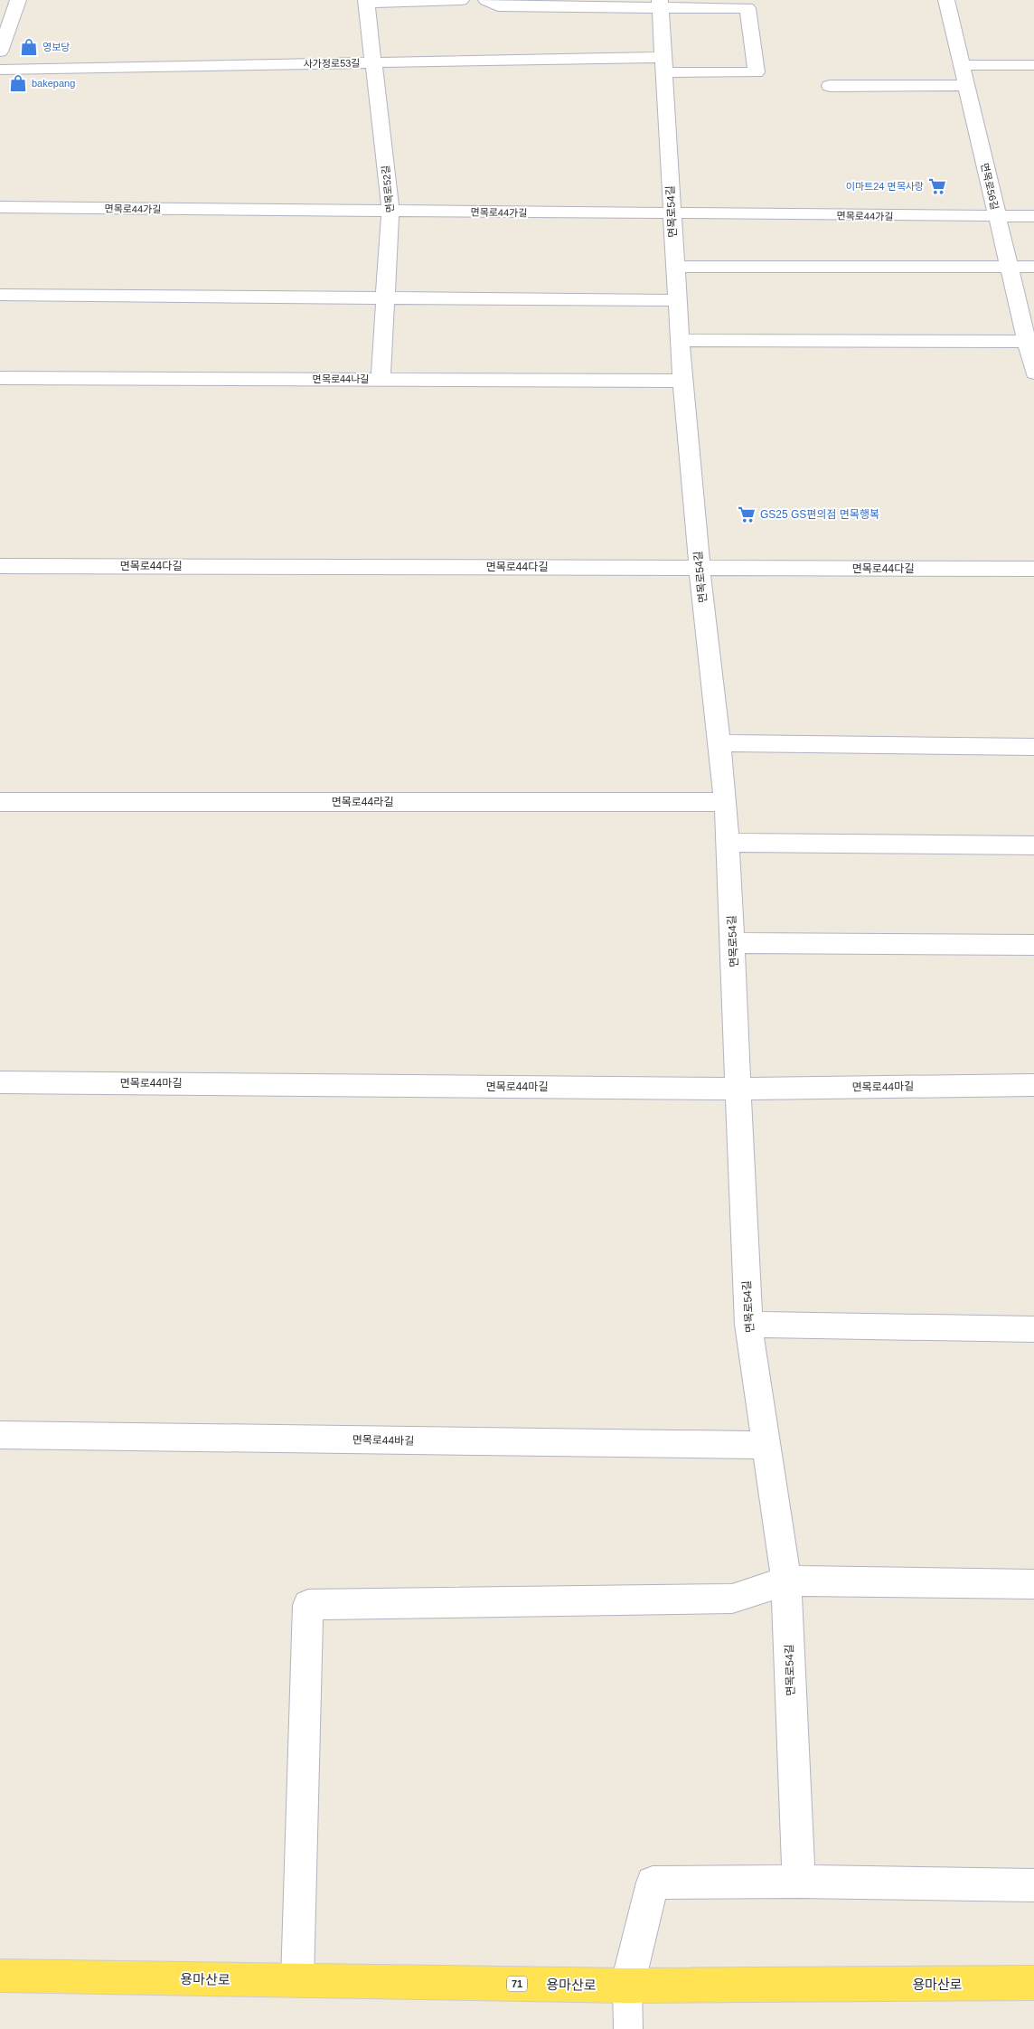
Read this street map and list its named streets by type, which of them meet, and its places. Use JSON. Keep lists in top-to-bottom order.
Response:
{
  "streets": {
    "main road": ["용마산로", "71"],
    "street": [
      "사가정로53길",
      "면목로56길",
      "면목로52길",
      "면목로44가길",
      "면목로54길",
      "면목로44나길",
      "면목로44다길",
      "면목로44라길",
      "면목로44마길",
      "면목로44바길"
    ]
  },
  "crossings": [
    ["사가정로53길", "면목로52길"],
    ["사가정로53길", "면목로54길"],
    ["면목로56길", "면목로44가길"],
    ["면목로52길", "면목로44가길"],
    ["면목로52길", "면목로44나길"],
    ["면목로44가길", "면목로54길"],
    ["면목로54길", "면목로44나길"],
    ["면목로54길", "면목로44다길"],
    ["면목로54길", "면목로44라길"],
    ["면목로54길", "면목로44마길"],
    ["면목로54길", "면목로44바길"]
  ],
  "places": {
    "shop": ["영보당", "bakepang"],
    "supermarket": ["이마트24 면목사랑", "GS25 GS편의점 면목행복"]
  }
}
